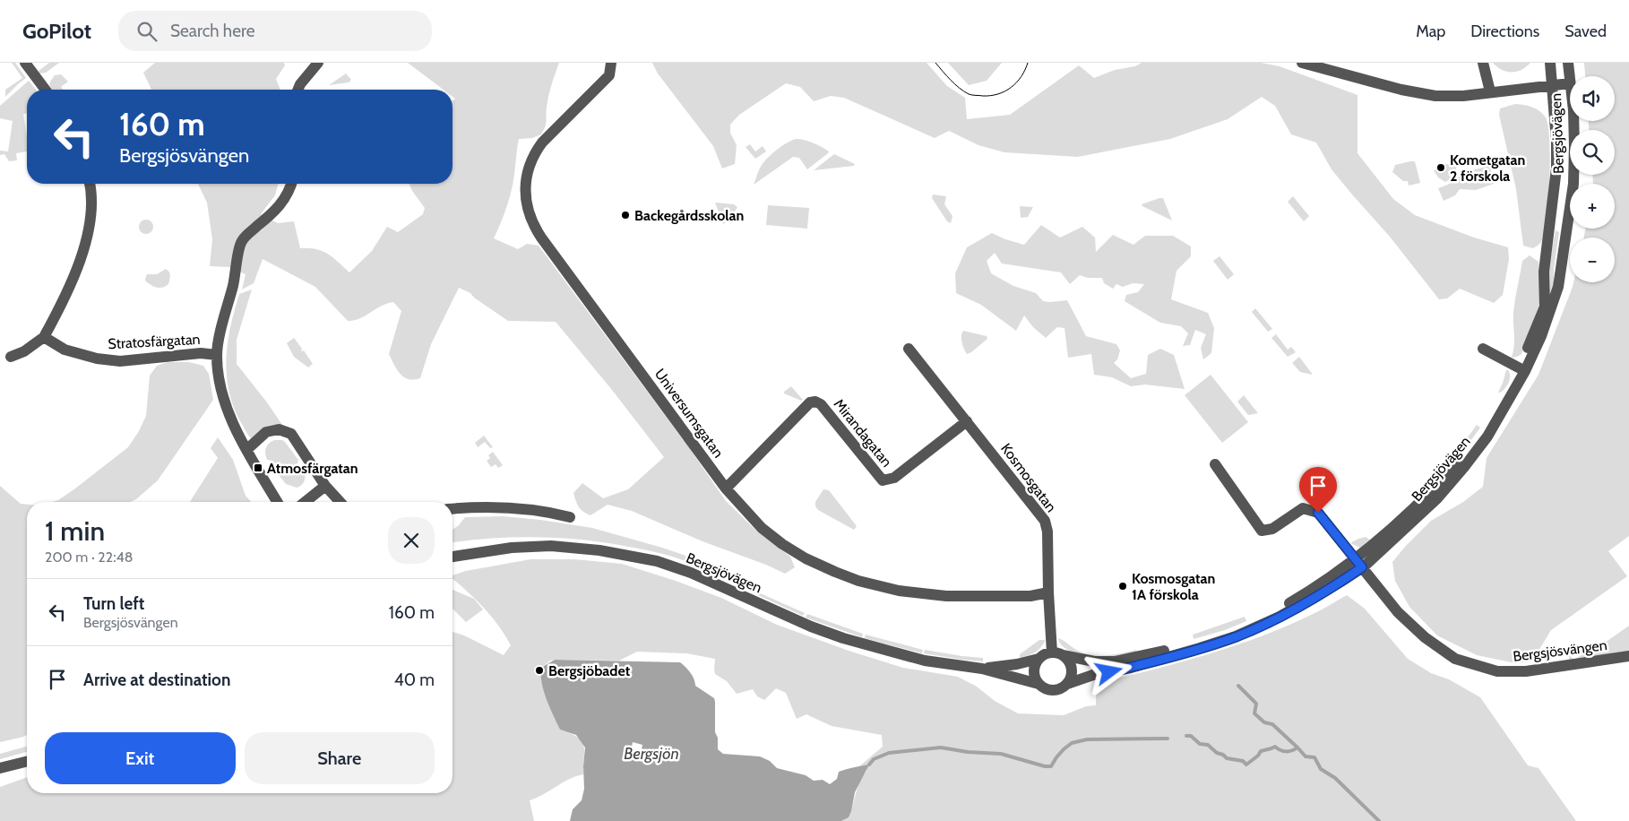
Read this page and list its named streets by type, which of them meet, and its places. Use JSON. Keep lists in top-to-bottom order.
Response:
{
  "streets": {
    "street": [
      "Bergsjövägen",
      "Stratosfärgatan",
      "Universumsgatan",
      "Mirandagatan",
      "Kosmosgatan",
      "Bergsjösvängen"
    ]
  },
  "crossings": [
    ["Bergsjövägen", "Kosmosgatan"],
    ["Bergsjövägen", "Bergsjösvängen"],
    ["Universumsgatan", "Mirandagatan"],
    ["Universumsgatan", "Kosmosgatan"],
    ["Mirandagatan", "Kosmosgatan"]
  ],
  "water": ["Bergsjön"],
  "places": {
    "other": [
      "Kometgatan 2 förskola",
      "Backegårdsskolan",
      "Kosmosgatan 1A förskola",
      "Bergsjöbadet"
    ],
    "transit": ["Atmosfärgatan"]
  },
  "page": {
    "header": "GoPilot",
    "search": "Search here",
    "nav": ["Map", "Directions", "Saved"],
    "map_buttons": ["+", "−"],
    "turn": ["160 m", "Bergsjösvängen"],
    "heading": ["1 min", "200 m · 22:48"],
    "list": [
      {
        "name": "Turn left",
        "note": "Bergsjösvängen",
        "value": "160 m"
      },
      {
        "name": "Arrive at destination",
        "value": "40 m"
      }
    ],
    "buttons": ["Exit", "Share"]
  }
}
